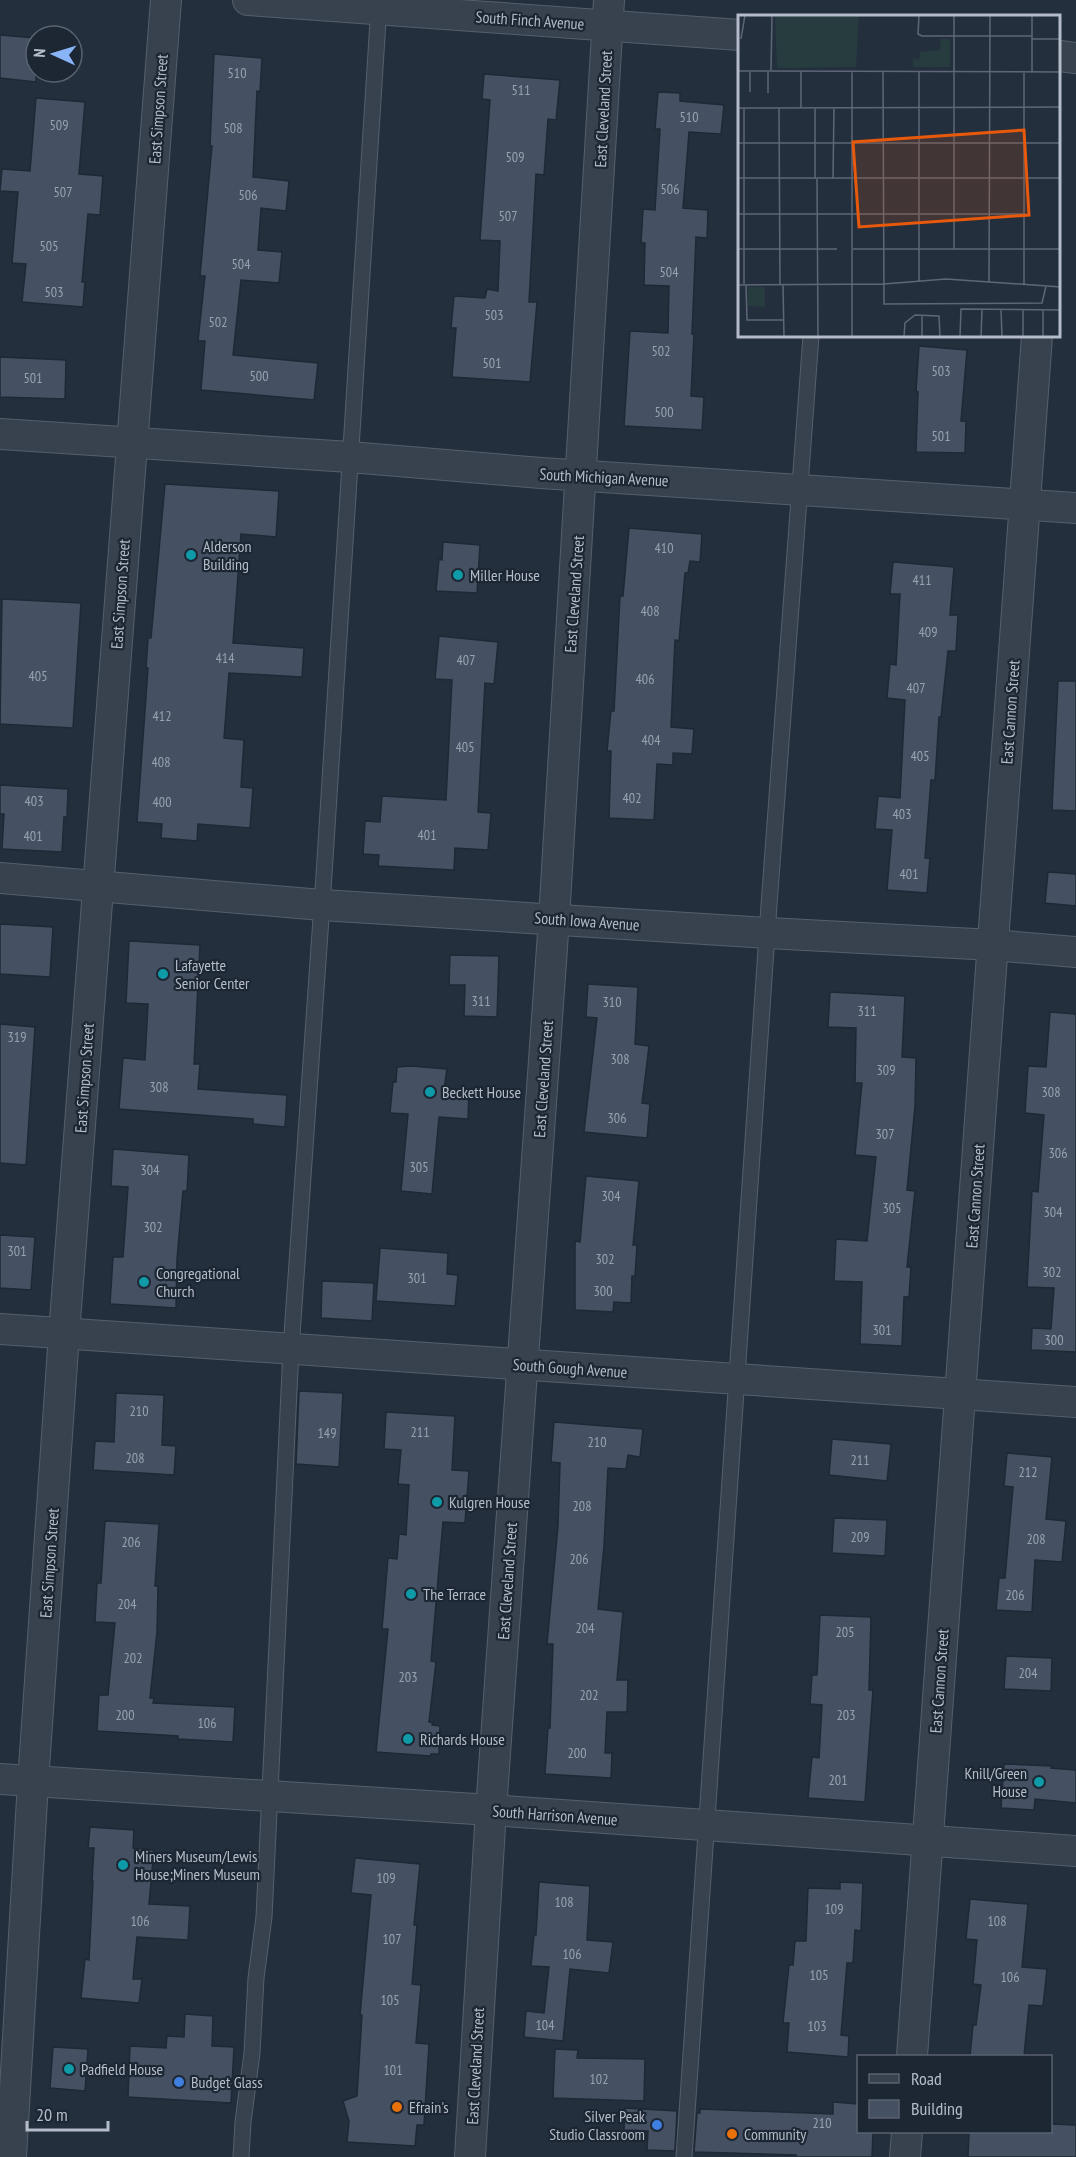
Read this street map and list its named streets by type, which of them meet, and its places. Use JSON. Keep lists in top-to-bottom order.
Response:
{
  "streets": {
    "street": [
      "South Finch Avenue",
      "East Simpson Street",
      "East Cleveland Street",
      "South Michigan Avenue",
      "East Cannon Street",
      "South Iowa Avenue",
      "South Gough Avenue",
      "South Harrison Avenue"
    ]
  },
  "crossings": [
    ["South Finch Avenue", "East Cleveland Street"],
    ["East Simpson Street", "South Michigan Avenue"],
    ["East Simpson Street", "South Iowa Avenue"],
    ["East Simpson Street", "South Gough Avenue"],
    ["East Simpson Street", "South Harrison Avenue"],
    ["East Cleveland Street", "South Michigan Avenue"],
    ["East Cleveland Street", "South Iowa Avenue"],
    ["East Cleveland Street", "South Gough Avenue"],
    ["East Cleveland Street", "South Harrison Avenue"],
    ["South Michigan Avenue", "East Cannon Street"],
    ["East Cannon Street", "South Iowa Avenue"],
    ["East Cannon Street", "South Gough Avenue"],
    ["East Cannon Street", "South Harrison Avenue"]
  ],
  "places": [
    "Alderson Building",
    "Miller House",
    "Lafayette Senior Center",
    "Beckett House",
    "Congregational Church",
    "Kulgren House",
    "The Terrace",
    "Richards House",
    "Knill/Green House",
    "Miners Museum/Lewis House;Miners Museum",
    "Padfield House",
    "Budget Glass",
    "Efrain's",
    "Silver Peak Studio Classroom",
    "Community"
  ],
  "house_numbers": [
    "510",
    "511",
    "510",
    "509",
    "508",
    "509",
    "506",
    "507",
    "506",
    "507",
    "505",
    "504",
    "504",
    "503",
    "503",
    "502",
    "502",
    "501",
    "503",
    "500",
    "501",
    "500",
    "501",
    "410",
    "411",
    "408",
    "409",
    "414",
    "407",
    "405",
    "406",
    "407",
    "412",
    "404",
    "405",
    "405",
    "408",
    "402",
    "403",
    "400",
    "403",
    "401",
    "401",
    "401",
    "311",
    "310",
    "311",
    "319",
    "308",
    "309",
    "308",
    "308",
    "306",
    "307",
    "306",
    "305",
    "304",
    "304",
    "305",
    "304",
    "302",
    "301",
    "302",
    "302",
    "301",
    "300",
    "301",
    "300",
    "210",
    "211",
    "149",
    "210",
    "208",
    "211",
    "212",
    "208",
    "209",
    "208",
    "206",
    "206",
    "206",
    "204",
    "204",
    "205",
    "202",
    "204",
    "203",
    "202",
    "200",
    "203",
    "106",
    "200",
    "201",
    "109",
    "108",
    "109",
    "106",
    "108",
    "107",
    "106",
    "105",
    "106",
    "105",
    "104",
    "103",
    "101",
    "102",
    "210"
  ],
  "legend": ["Road", "Building"],
  "scale_bar": "20 m",
  "north": "left"
}
